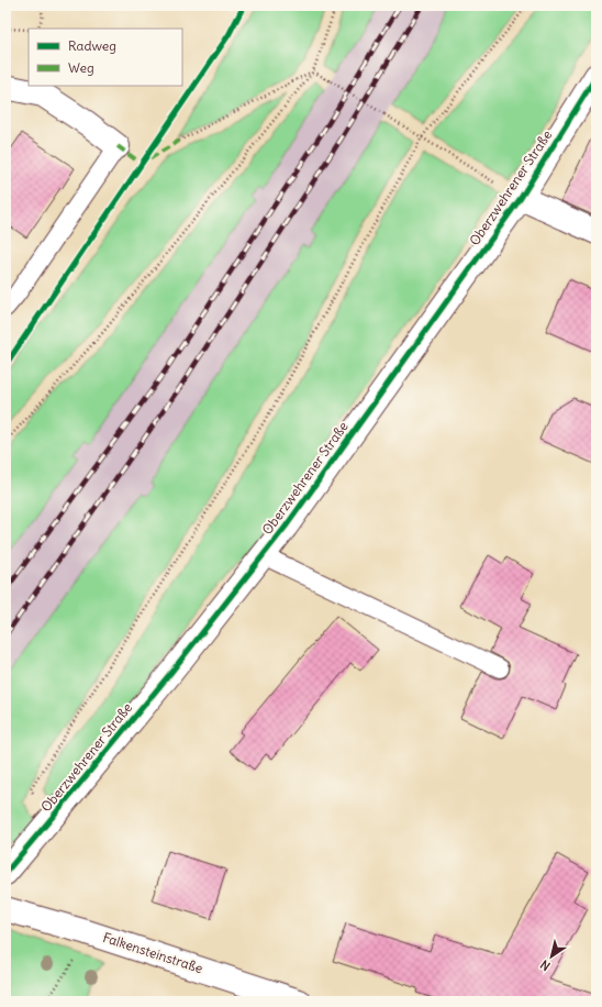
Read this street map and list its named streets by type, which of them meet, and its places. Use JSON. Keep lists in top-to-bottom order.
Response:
{
  "streets": {
    "street": ["Oberzwehrener Straße", "Falkensteinstraße"]
  },
  "legend": ["Radweg", "Weg"],
  "north": "bottom left"
}
